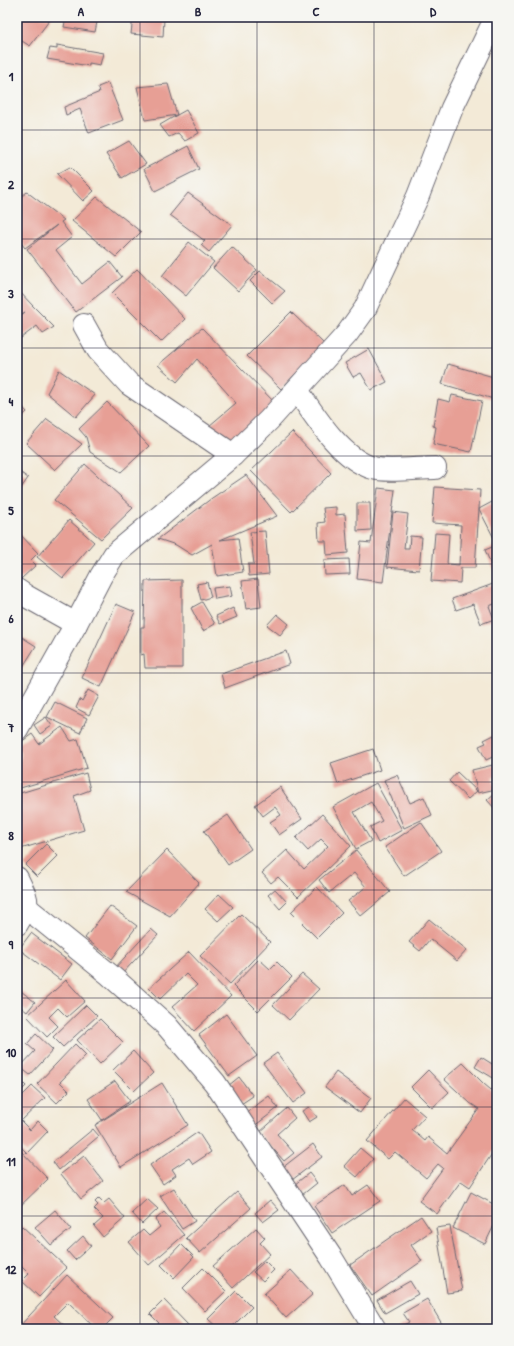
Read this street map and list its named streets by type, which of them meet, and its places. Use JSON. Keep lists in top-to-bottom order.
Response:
{
  "grid": {
    "columns": [
      "A",
      "B",
      "C",
      "D"
    ],
    "rows": [
      "1",
      "2",
      "3",
      "4",
      "5",
      "6",
      "7",
      "8",
      "9",
      "10",
      "11",
      "12"
    ]
  }
}
